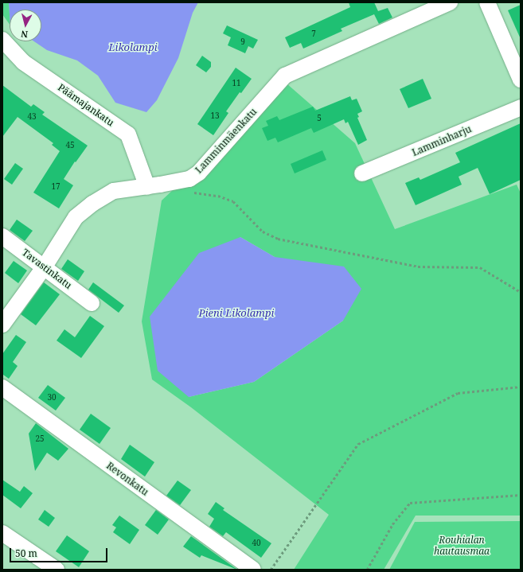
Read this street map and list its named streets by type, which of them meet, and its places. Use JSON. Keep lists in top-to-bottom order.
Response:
{
  "streets": {
    "street": [
      "Päämajankatu",
      "Lamminmäenkatu",
      "Lamminharju",
      "Tavastinkatu",
      "Revonkatu"
    ]
  },
  "crossings": [
    ["Päämajankatu", "Lamminmäenkatu"],
    ["Lamminmäenkatu", "Tavastinkatu"]
  ],
  "water": ["Likolampi", "Pieni Likolampi"],
  "parks": ["Rouhialan hautausmaa"],
  "house_numbers": [
    "7",
    "9",
    "11",
    "13",
    "43",
    "5",
    "45",
    "17",
    "30",
    "25",
    "40"
  ],
  "scale_bar": "50 m",
  "north": "bottom"
}
